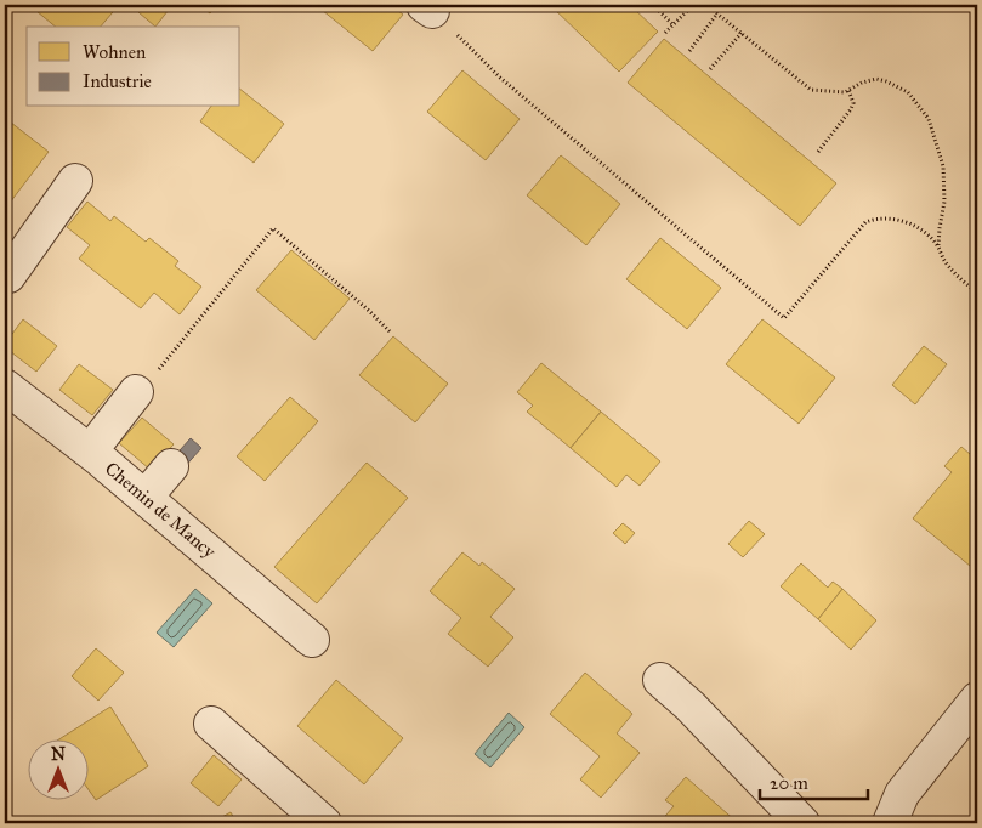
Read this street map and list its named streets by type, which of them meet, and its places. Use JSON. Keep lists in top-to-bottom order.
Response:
{
  "streets": {
    "street": ["Chemin de Mancy"]
  },
  "legend": ["Wohnen", "Industrie"],
  "scale_bar": "20 m",
  "north": "top"
}
